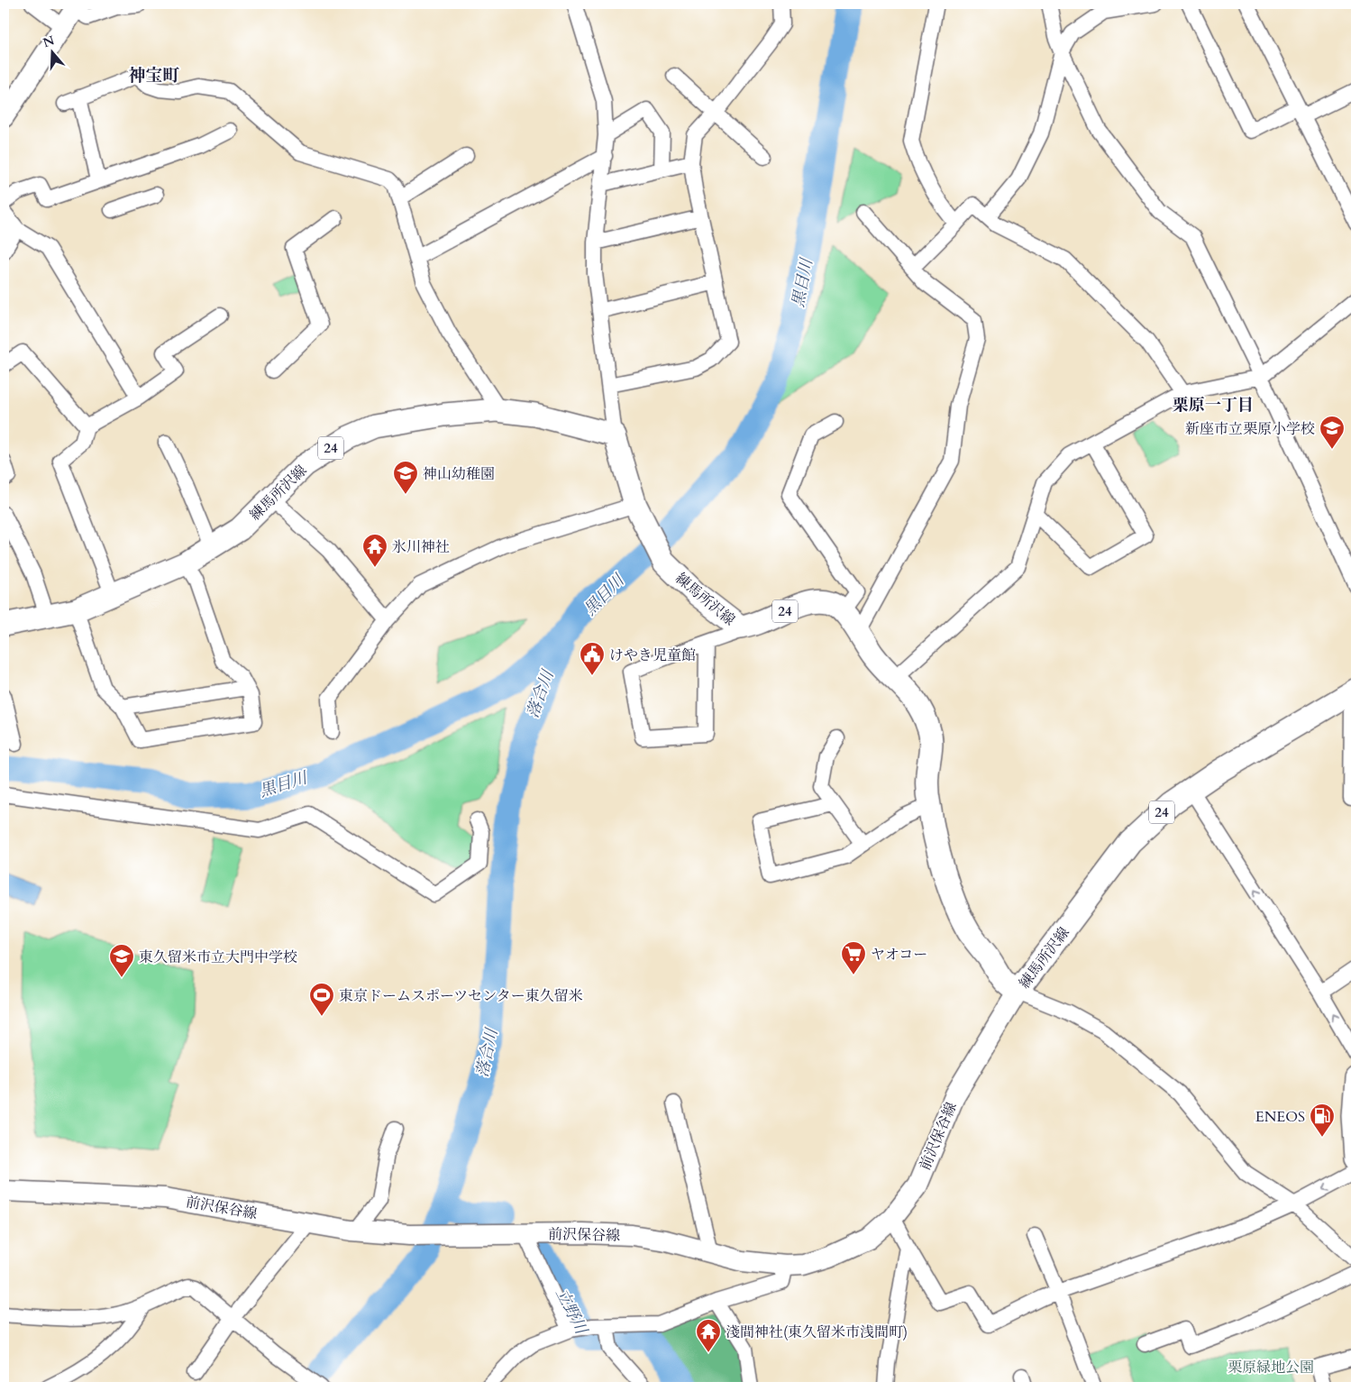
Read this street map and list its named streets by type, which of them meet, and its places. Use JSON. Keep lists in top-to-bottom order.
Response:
{
  "streets": {
    "main road": ["24", "練馬所沢線", "前沢保谷線"]
  },
  "crossings": [
    ["練馬所沢線", "前沢保谷線"]
  ],
  "districts": ["神宝町", "栗原一丁目"],
  "water": ["黒目川", "落合川", "立野川"],
  "parks": ["栗原緑地公園"],
  "places": {
    "school or university": ["新座市立栗原小学校", "神山幼稚園", "東久留米市立大門中学校"],
    "temple": ["氷川神社", "淺間神社(東久留米市浅間町)"],
    "public building": ["けやき児童館"],
    "supermarket": ["ヤオコー"],
    "sports": ["東京ドームスポーツセンター東久留米"],
    "fuel station": ["ENEOS"]
  },
  "north": "top"
}
